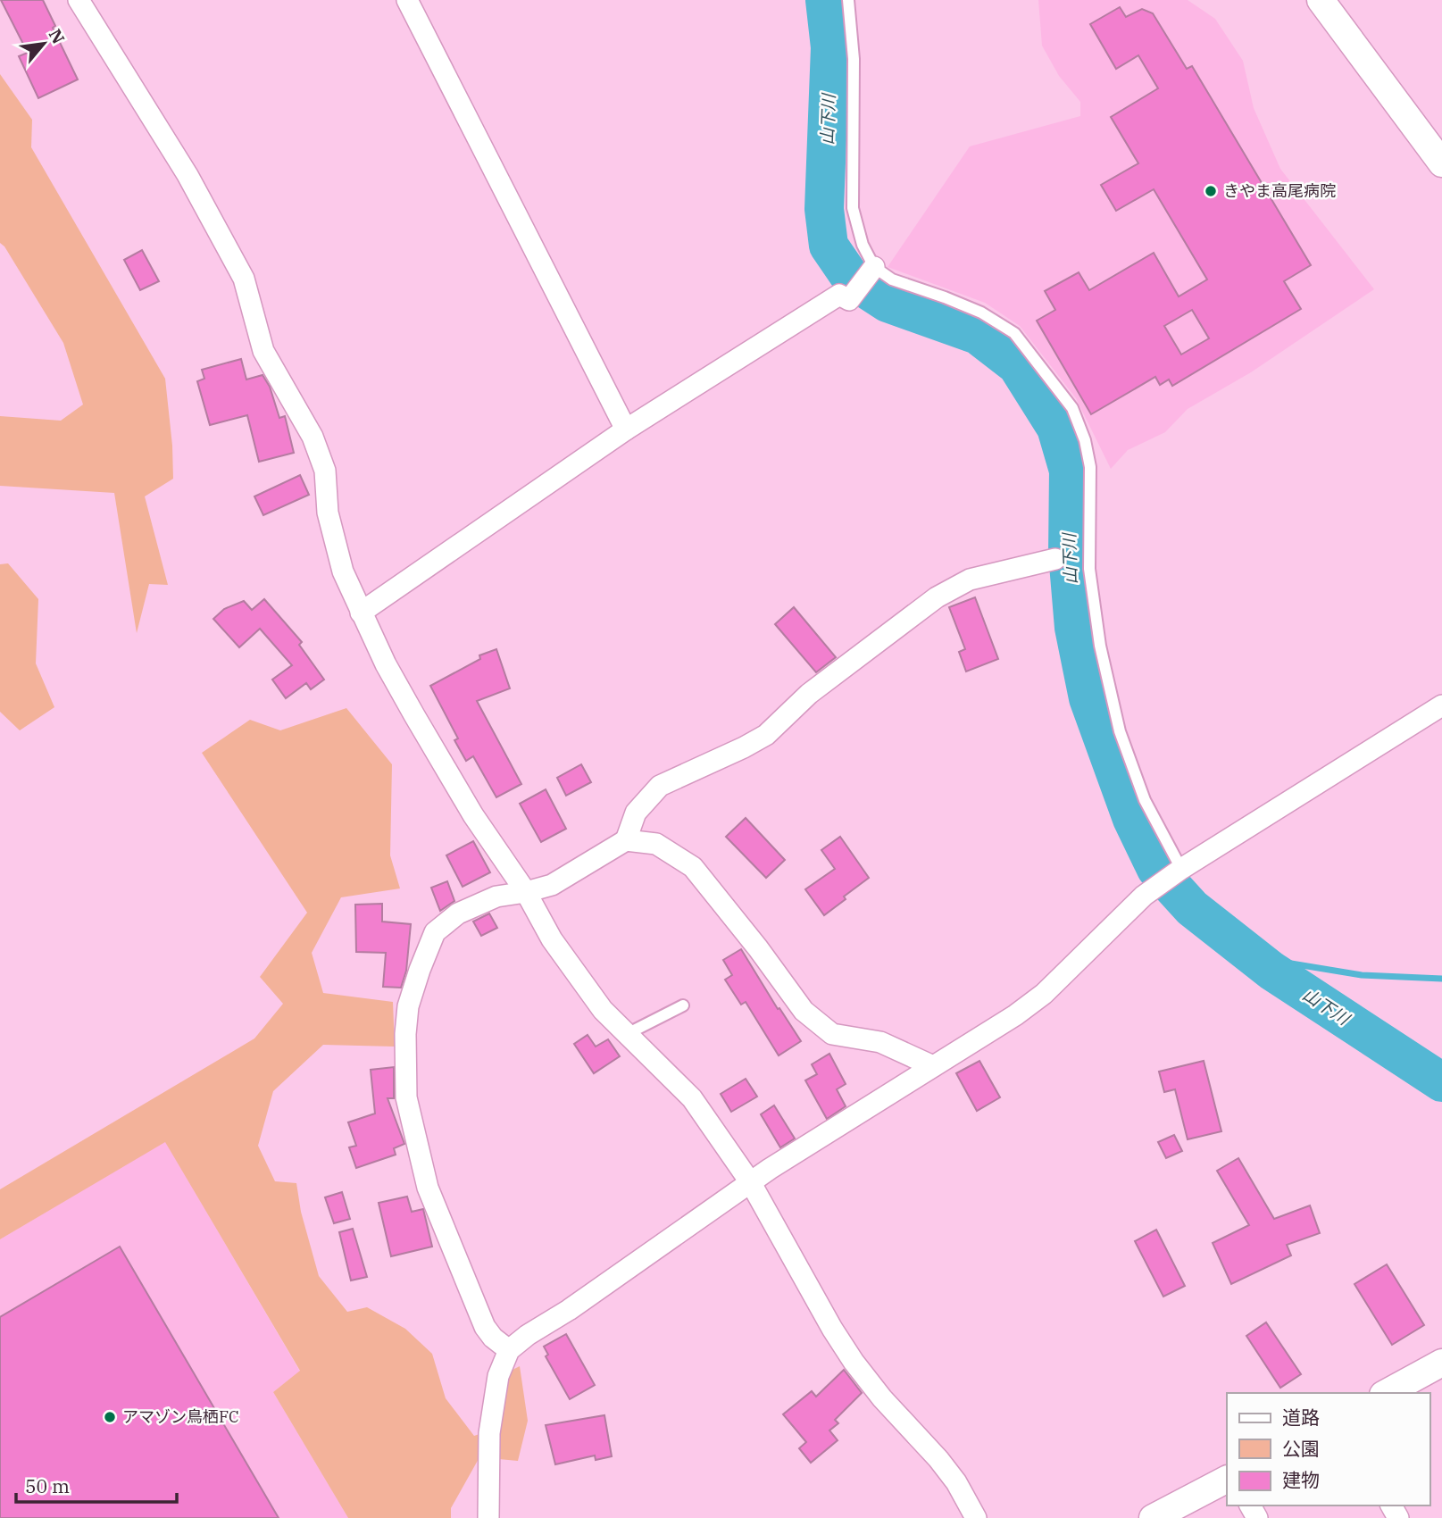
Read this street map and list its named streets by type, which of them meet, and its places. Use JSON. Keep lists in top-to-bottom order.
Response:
{
  "water": ["山下川"],
  "places": ["きやま高尾病院", "アマゾン鳥栖FC"],
  "legend": ["道路", "公園", "建物"],
  "scale_bar": "50 m",
  "north": "top right"
}
